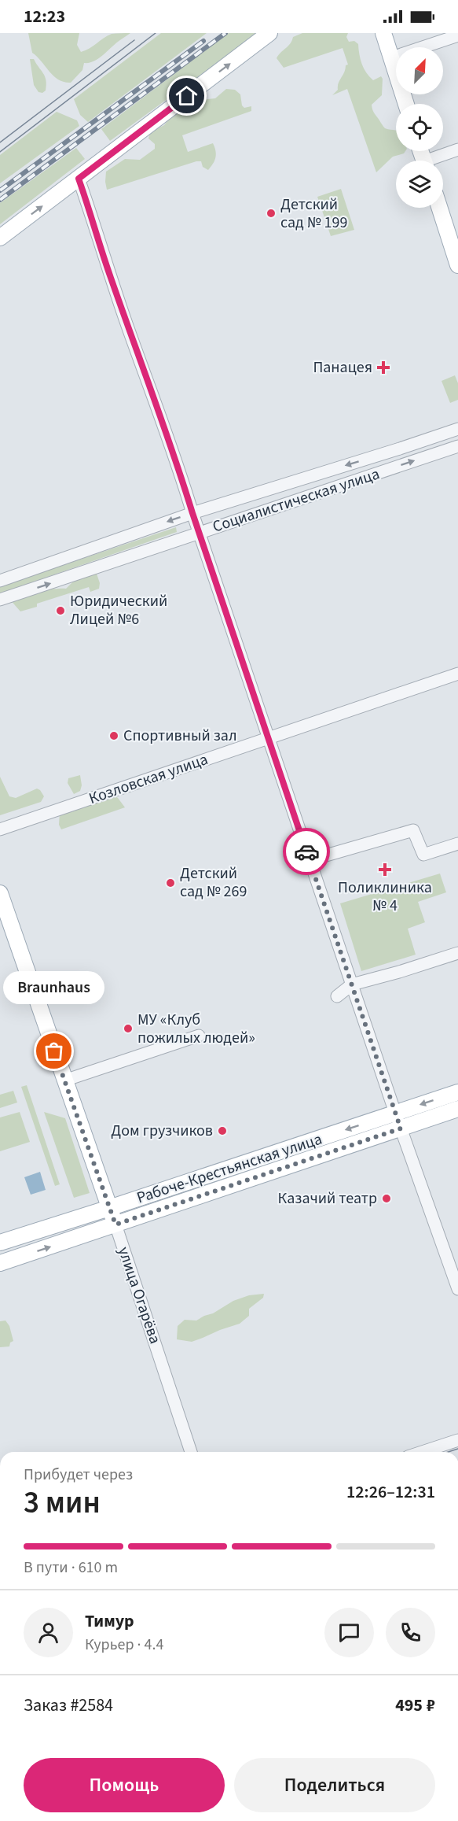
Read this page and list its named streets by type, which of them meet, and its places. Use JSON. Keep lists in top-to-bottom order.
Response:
{
  "streets": {
    "main road": ["Рабоче-Крестьянская улица", "улица Огарёва"],
    "street": ["Социалистическая улица", "Козловская улица"]
  },
  "crossings": [
    ["Рабоче-Крестьянская улица", "улица Огарёва"]
  ],
  "places": {
    "other": [
      "Детский сад № 199",
      "Юридический Лицей №6",
      "Спортивный зал",
      "Детский сад № 269",
      "МУ «Клуб пожилых людей»",
      "Braunhaus",
      "Дом грузчиков",
      "Казачий театр"
    ],
    "health": ["Панацея", "Поликлиника № 4"]
  },
  "north": "top right",
  "page": {
    "status": "12:23",
    "bubble": "Braunhaus",
    "heading": ["3 мин", "Прибудет через", "12:26–12:31"],
    "panel": [
      "Тимур",
      "Курьер · 4.4",
      "Заказ #2584",
      "495 ₽"
    ],
    "bar": "В пути · 610 m",
    "buttons": ["Помощь", "Поделиться"]
  }
}
